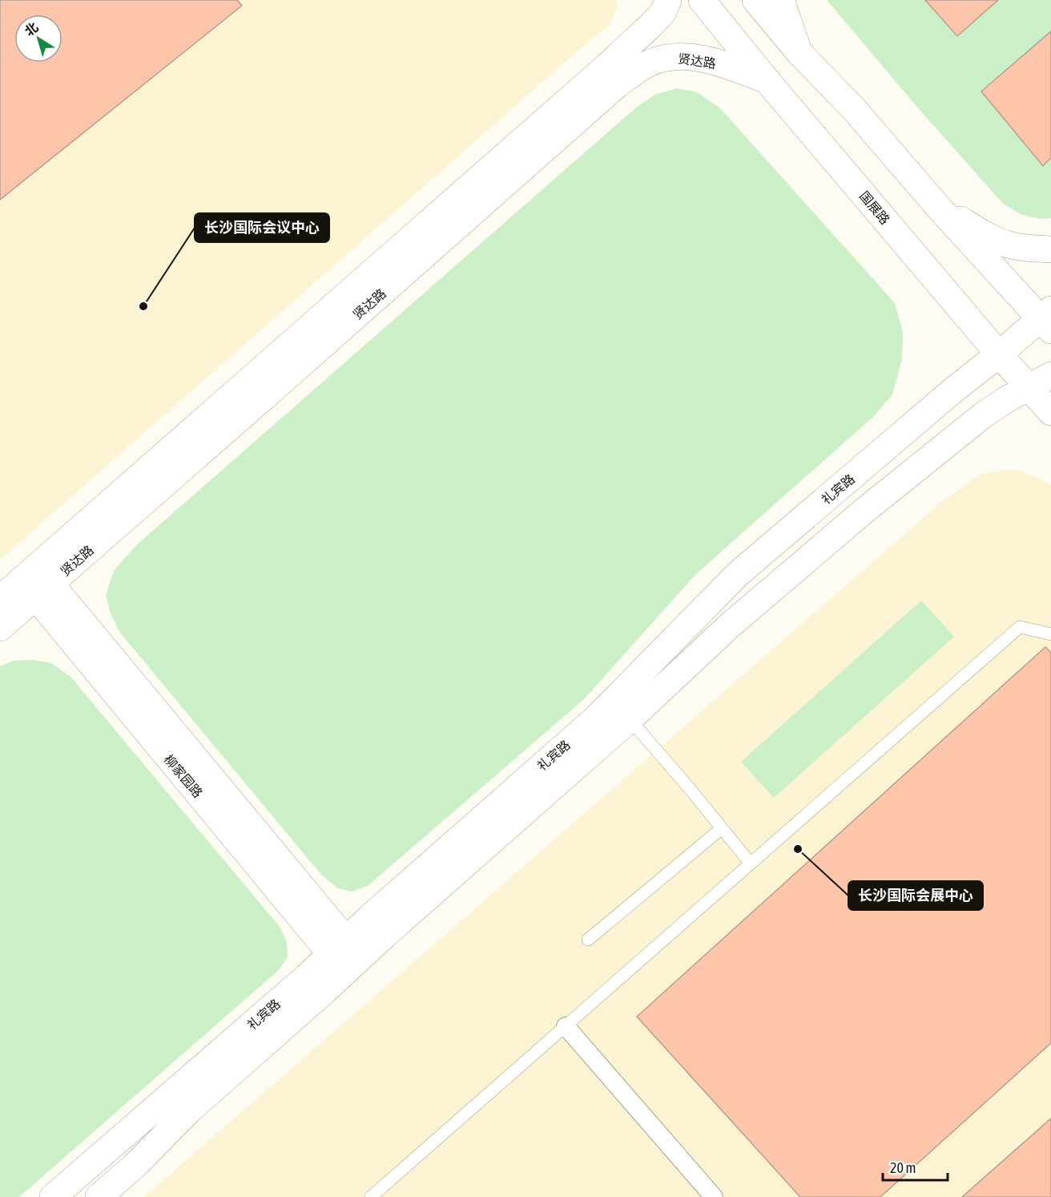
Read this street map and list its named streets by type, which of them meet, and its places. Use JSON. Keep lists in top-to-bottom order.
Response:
{
  "streets": {
    "main road": [
      "贤达路",
      "国展路",
      "礼宾路",
      "柳家园路"
    ]
  },
  "crossings": [
    ["贤达路", "国展路"],
    ["贤达路", "柳家园路"],
    ["国展路", "礼宾路"],
    ["礼宾路", "柳家园路"]
  ],
  "places": ["长沙国际会议中心", "长沙国际会展中心"],
  "scale_bar": "20 m",
  "north": "top left"
}
